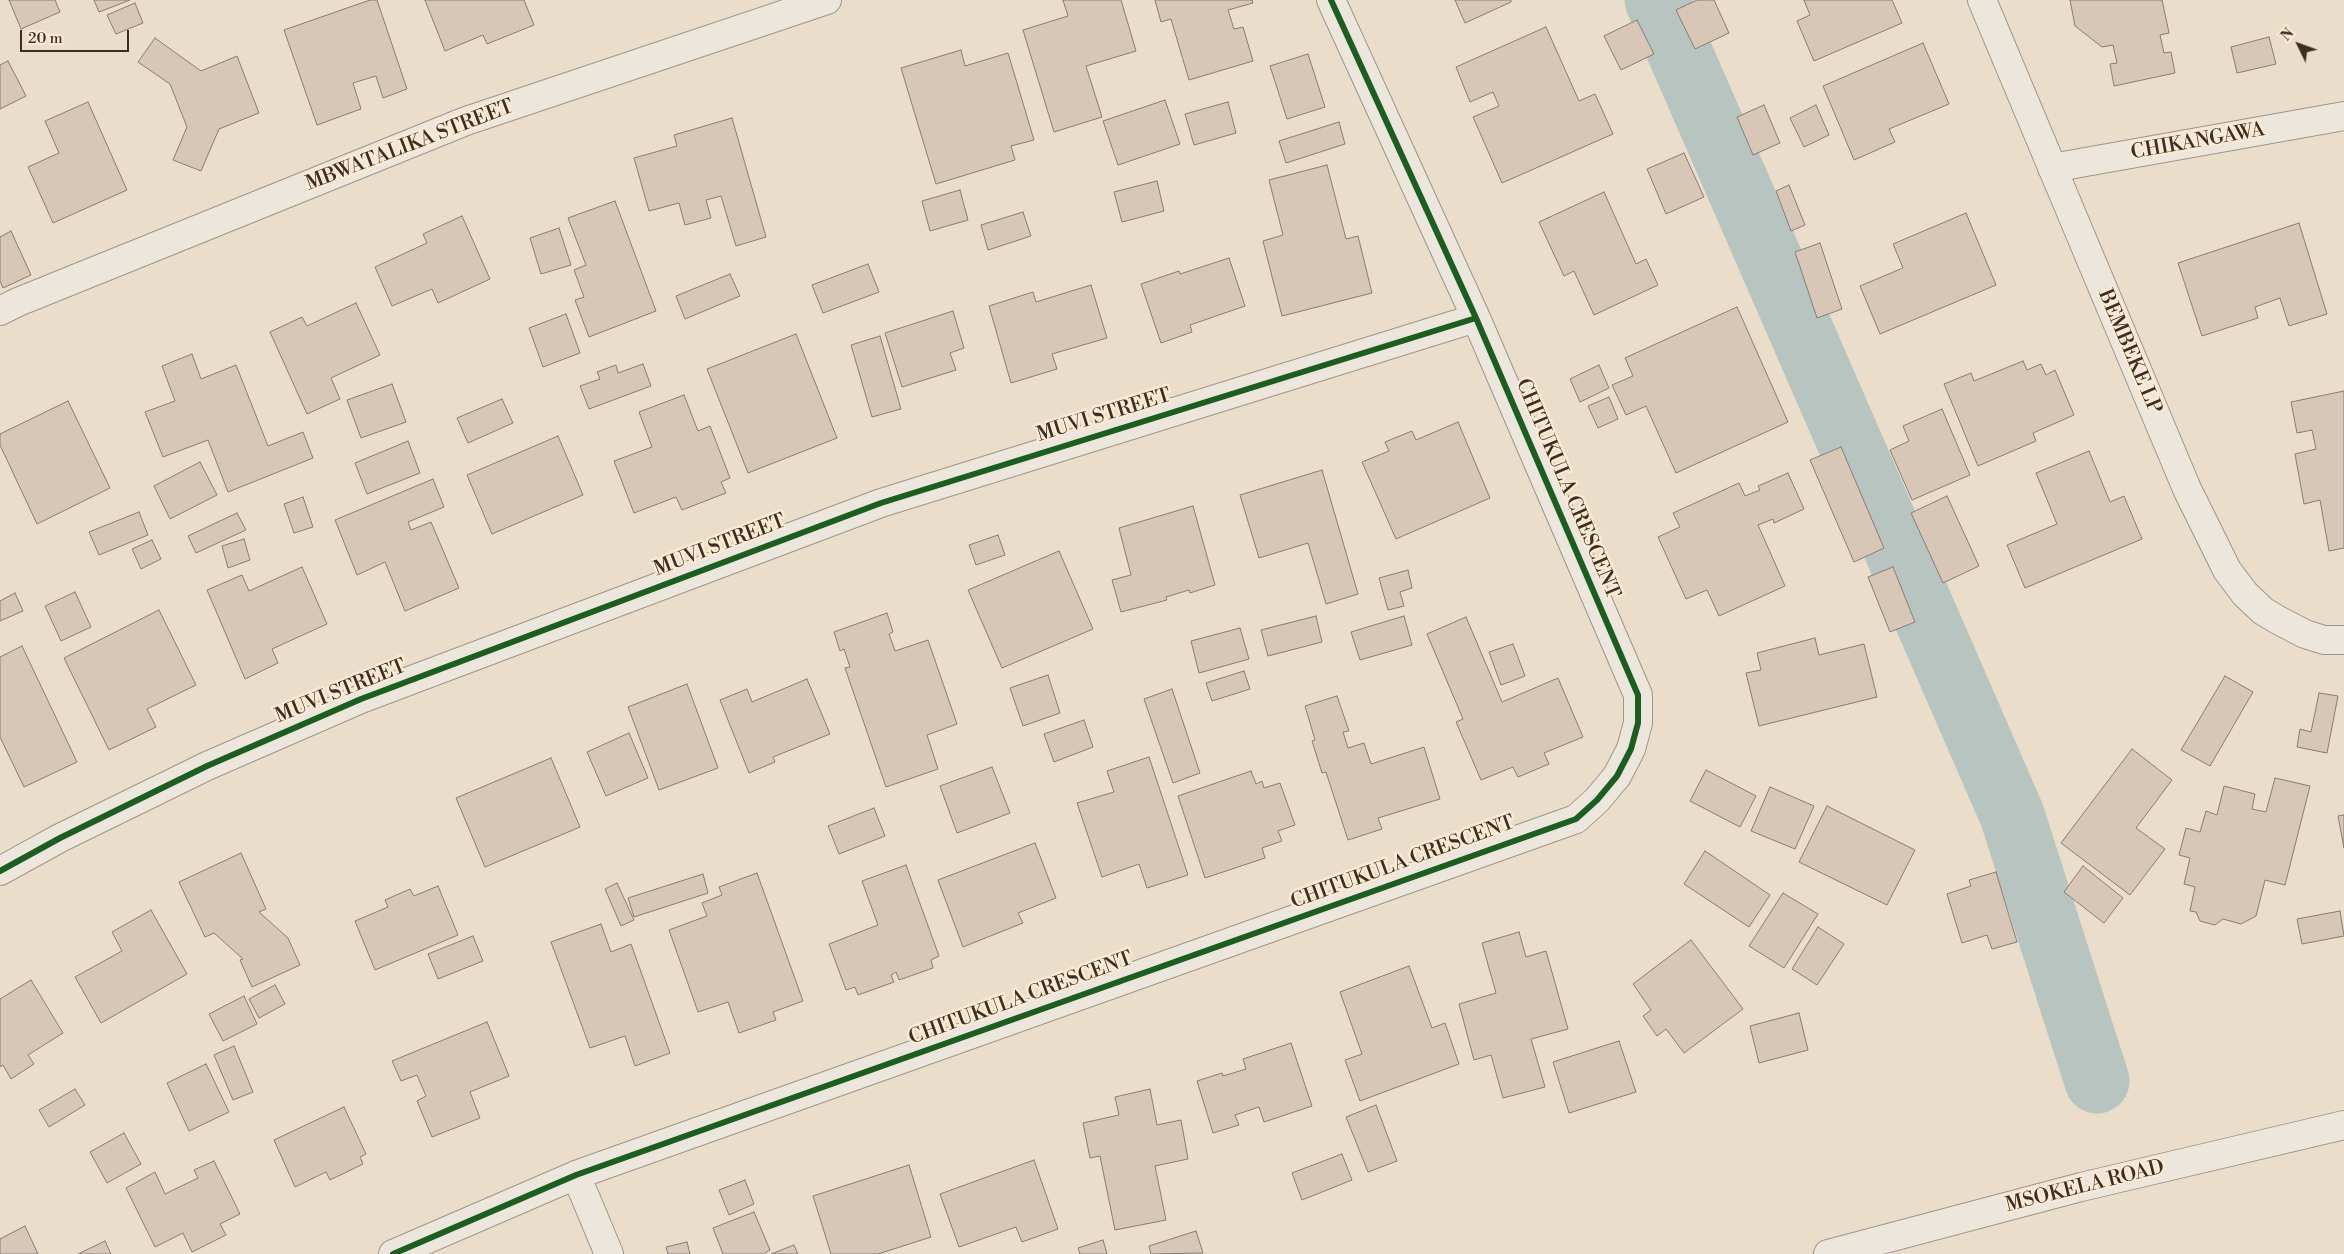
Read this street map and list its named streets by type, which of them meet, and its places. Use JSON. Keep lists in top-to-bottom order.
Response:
{
  "streets": {
    "street": [
      "CHIKANGAWA",
      "MBWATALIKA STREET",
      "BEMBEKE LP",
      "MUVI STREET",
      "CHITUKULA CRESCENT",
      "MSOKELA ROAD"
    ]
  },
  "crossings": [
    ["CHIKANGAWA", "BEMBEKE LP"],
    ["MUVI STREET", "CHITUKULA CRESCENT"]
  ],
  "scale_bar": "20 m",
  "north": "top left"
}
